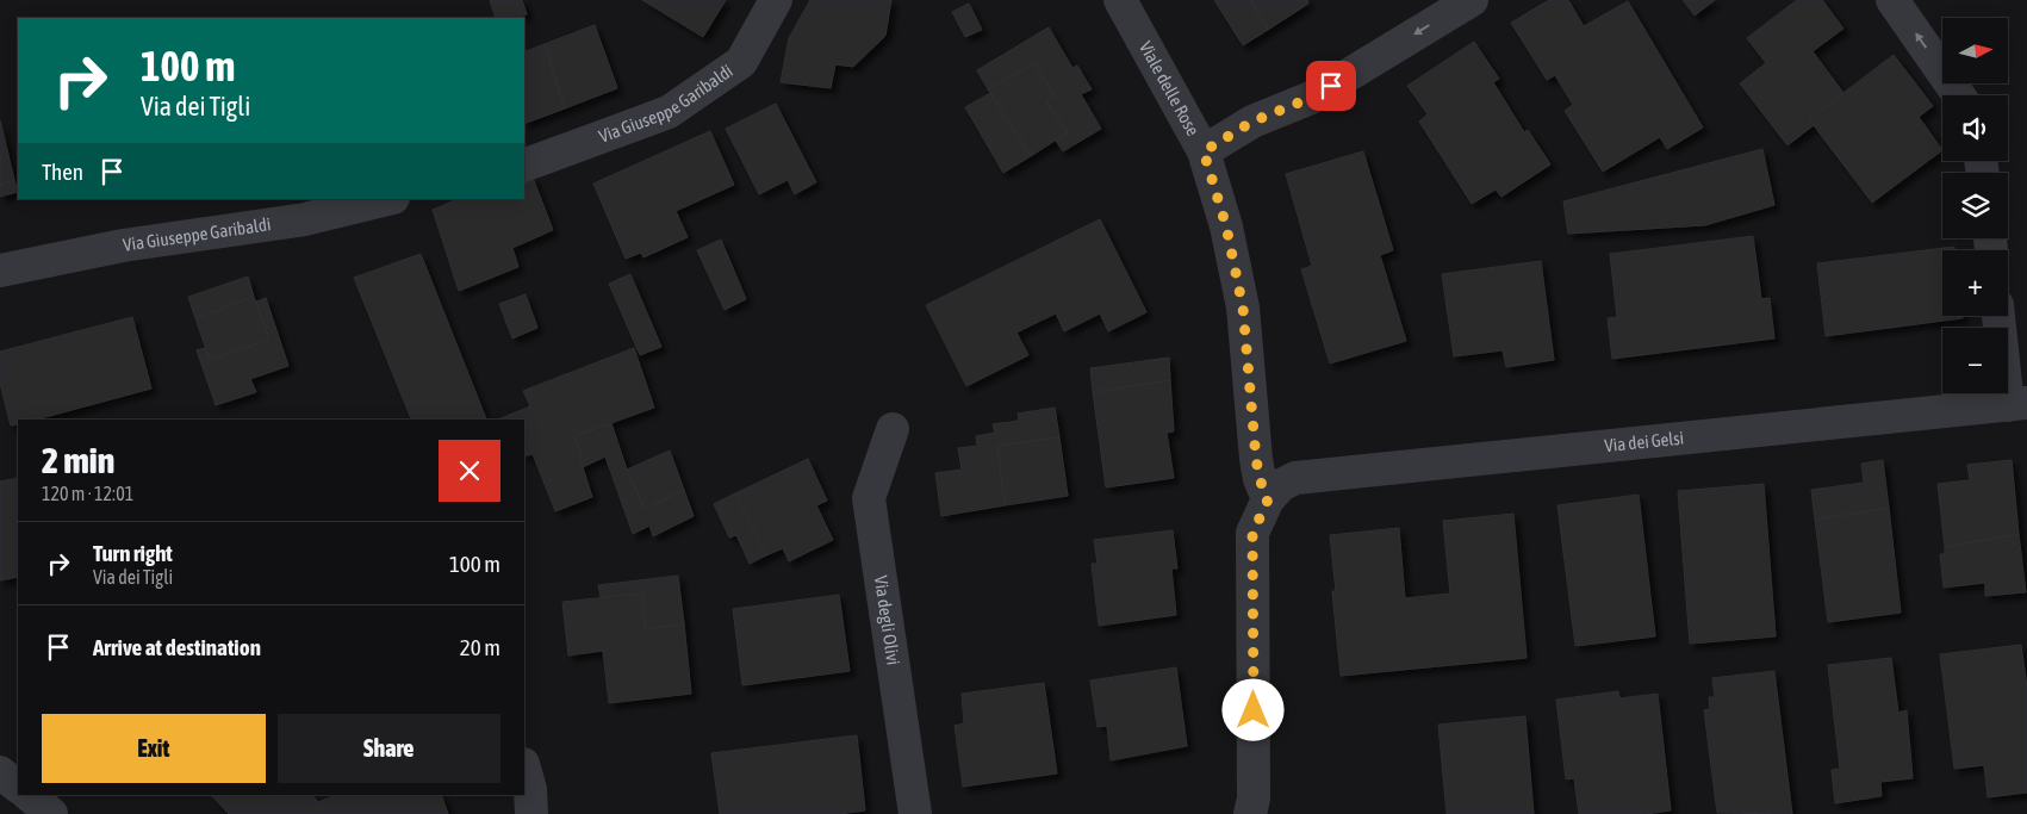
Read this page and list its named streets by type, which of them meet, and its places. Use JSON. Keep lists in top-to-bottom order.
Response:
{
  "streets": {
    "street": [
      "Viale delle Rose",
      "Via Giuseppe Garibaldi",
      "Via dei Gelsi",
      "Via degli Olivi"
    ]
  },
  "crossings": [
    ["Viale delle Rose", "Via dei Gelsi"]
  ],
  "north": "right",
  "page": {
    "map_buttons": ["+", "−"],
    "turn": ["100 m", "Via dei Tigli"],
    "then": "Then",
    "heading": ["2 min", "120 m · 12:01"],
    "list": [
      {
        "name": "Turn right",
        "note": "Via dei Tigli",
        "value": "100 m"
      },
      {
        "name": "Arrive at destination",
        "value": "20 m"
      }
    ],
    "buttons": ["Exit", "Share"]
  }
}
